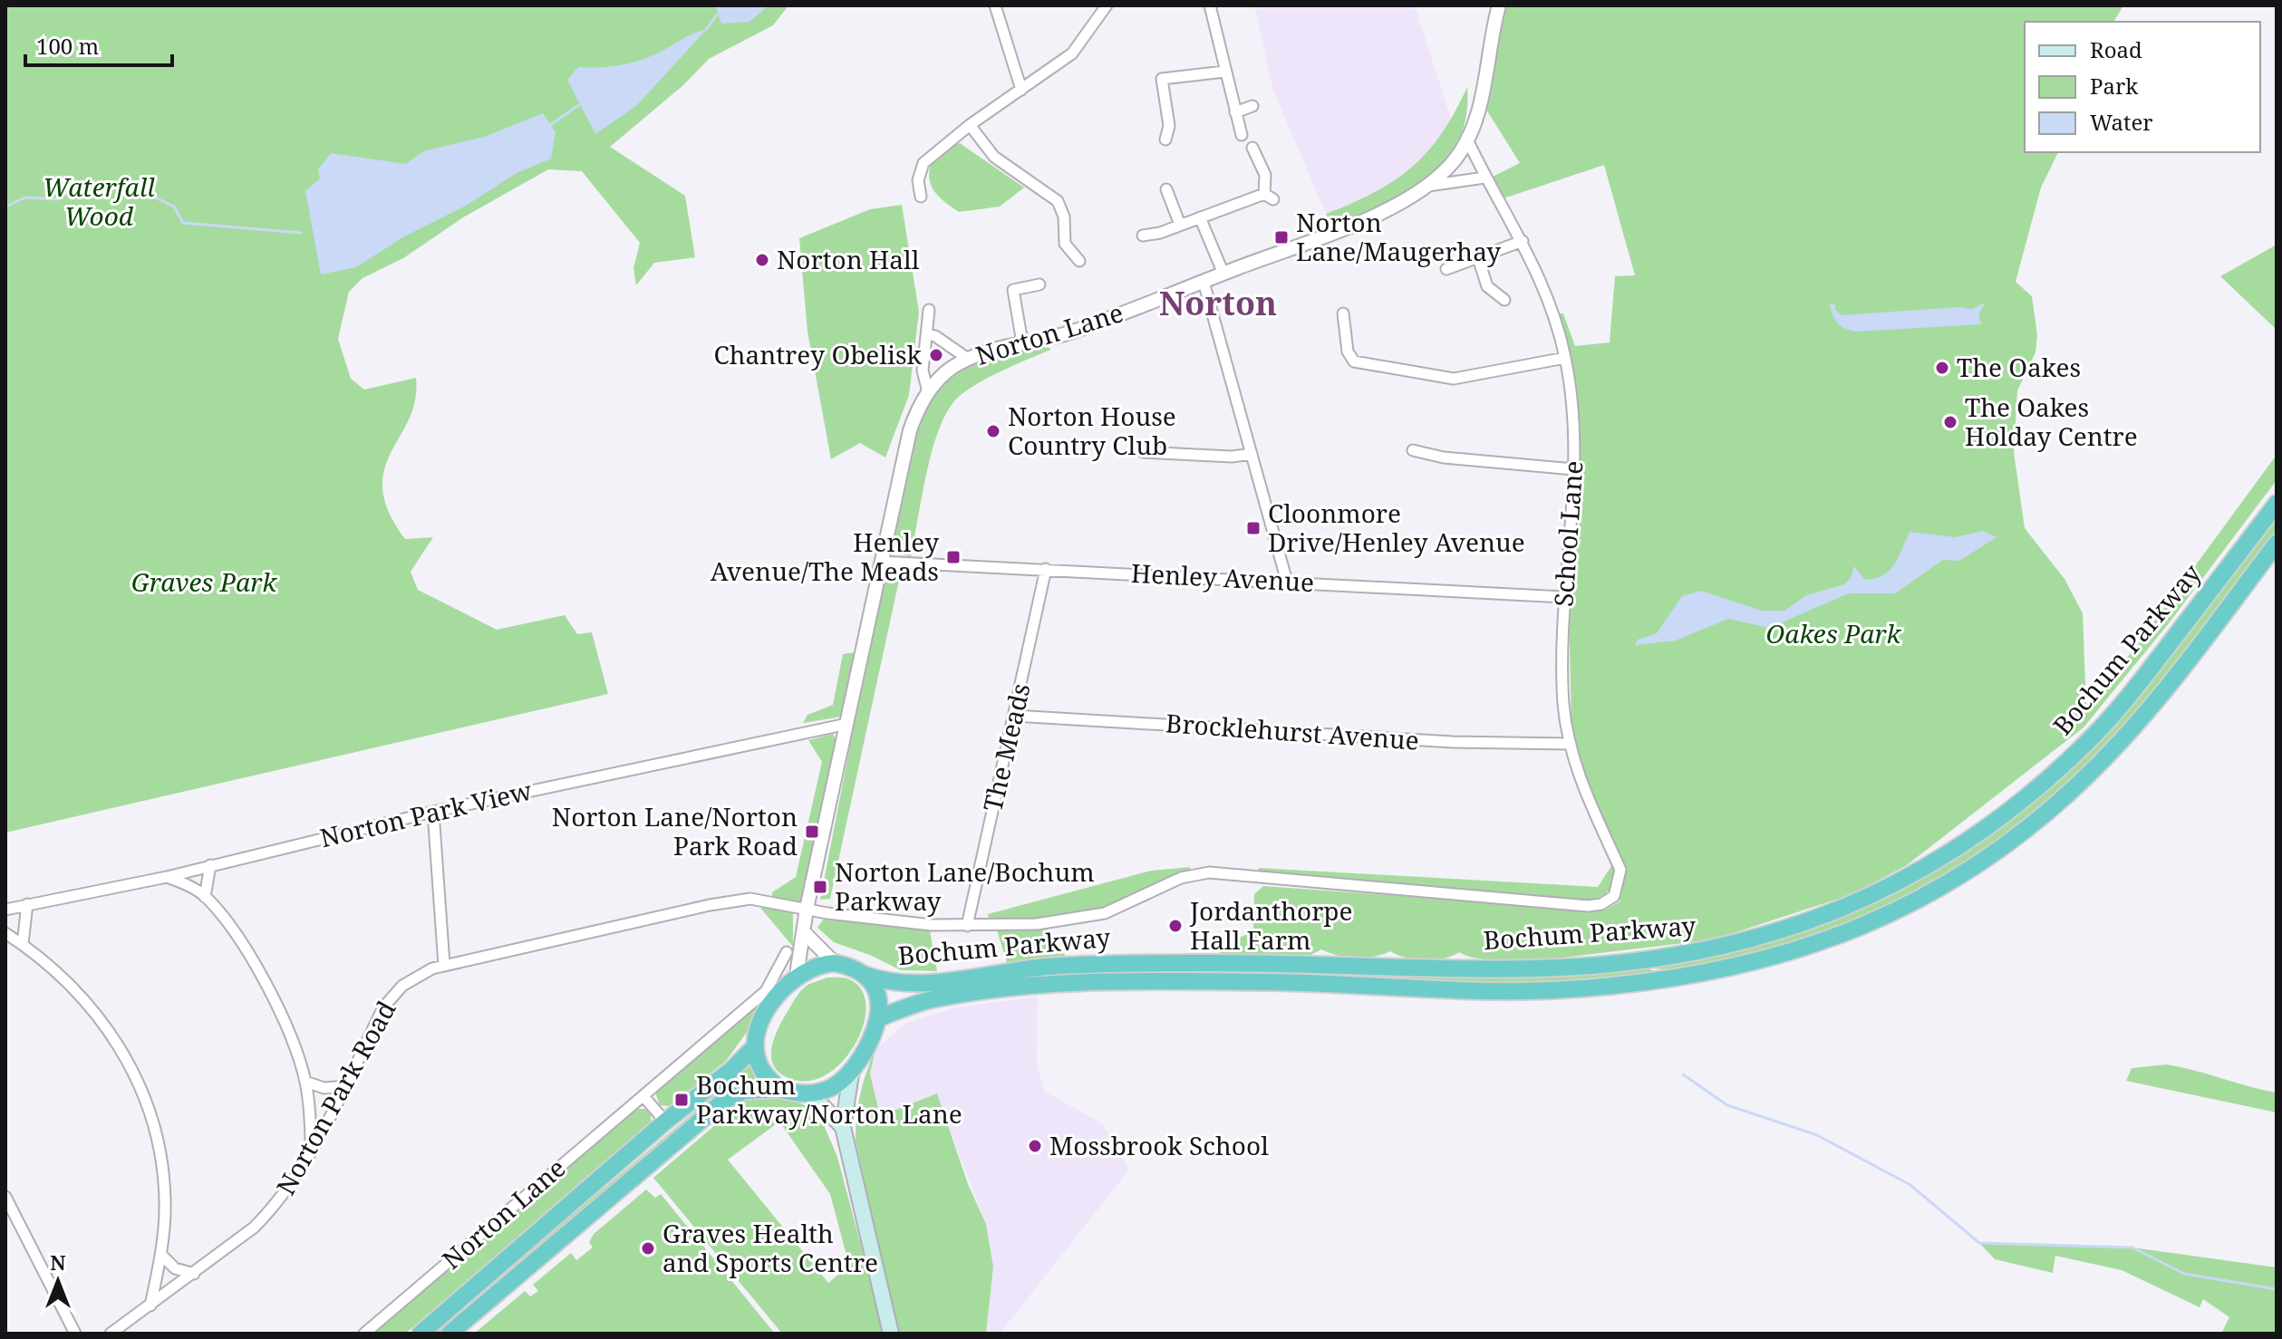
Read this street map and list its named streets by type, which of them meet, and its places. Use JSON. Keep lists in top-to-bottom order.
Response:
{
  "streets": {
    "highway": ["Bochum Parkway"],
    "street": [
      "Norton Lane",
      "School Lane",
      "Henley Avenue",
      "Brocklehurst Avenue",
      "The Meads",
      "Norton Park View",
      "Norton Park Road"
    ]
  },
  "crossings": [
    ["Norton Lane", "School Lane"],
    ["Norton Lane", "Henley Avenue"],
    ["Norton Lane", "Bochum Parkway"],
    ["Norton Lane", "Norton Park View"],
    ["Norton Lane", "Norton Park Road"],
    ["School Lane", "Henley Avenue"],
    ["School Lane", "Brocklehurst Avenue"],
    ["School Lane", "Norton Park Road"],
    ["Henley Avenue", "The Meads"],
    ["Brocklehurst Avenue", "The Meads"],
    ["The Meads", "Norton Park Road"]
  ],
  "districts": ["Norton"],
  "parks": ["Waterfall Wood", "Graves Park", "Oakes Park"],
  "places": {
    "transit": [
      "Norton Lane/Maugerhay",
      "Cloonmore Drive/Henley Avenue",
      "Henley Avenue/The Meads",
      "Norton Lane/Norton Park Road",
      "Norton Lane/Bochum Parkway",
      "Bochum Parkway/Norton Lane"
    ],
    "other": [
      "Norton Hall",
      "Chantrey Obelisk",
      "The Oakes",
      "The Oakes Holday Centre",
      "Norton House Country Club",
      "Jordanthorpe Hall Farm",
      "Mossbrook School",
      "Graves Health and Sports Centre"
    ]
  },
  "legend": ["Road", "Park", "Water"],
  "scale_bar": "100 m",
  "north": "top"
}
